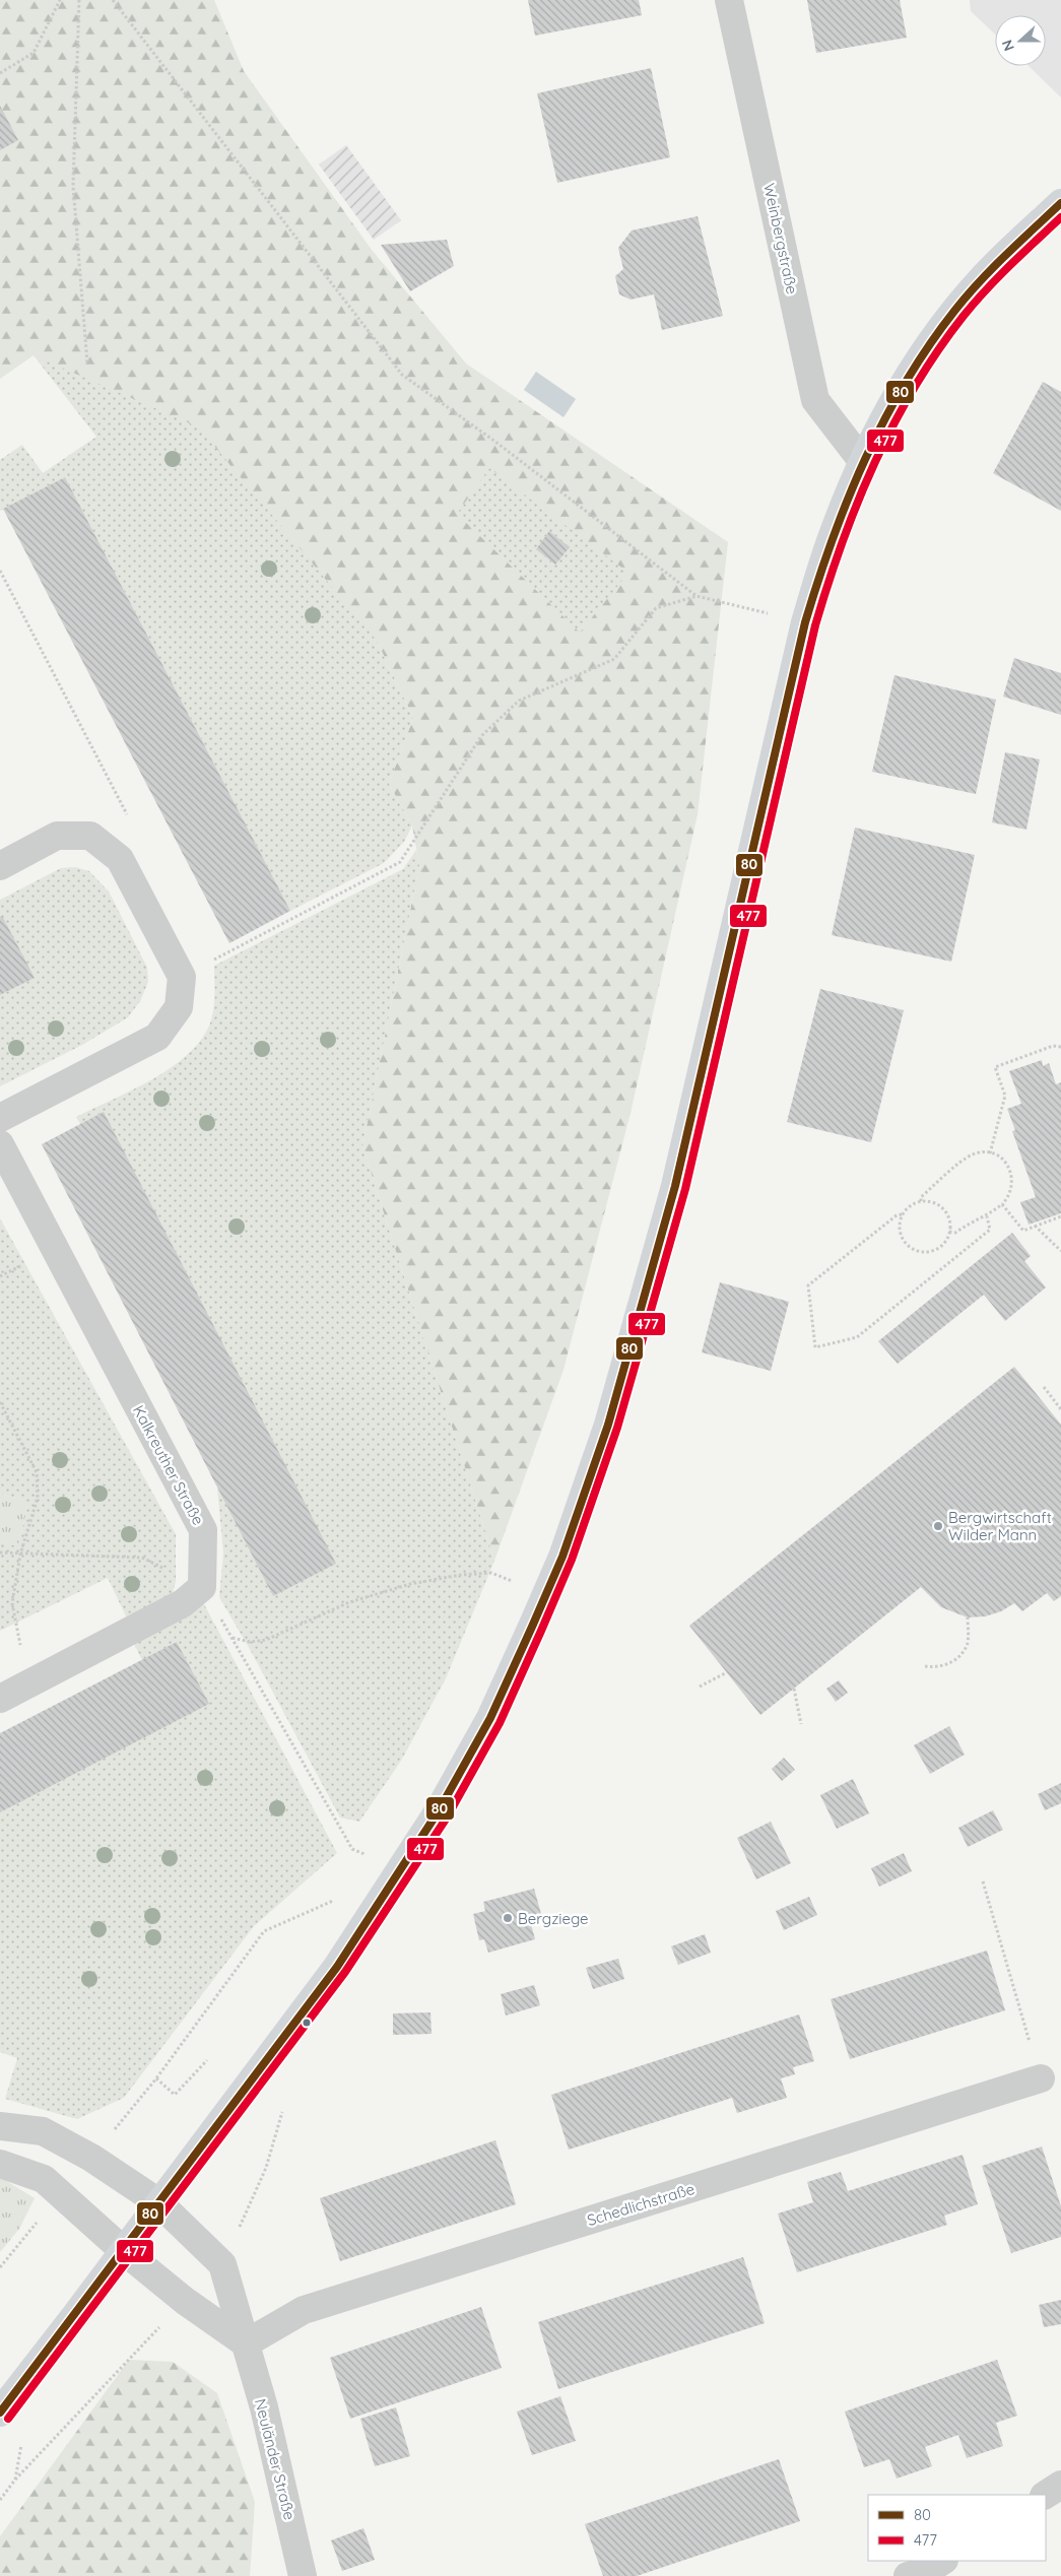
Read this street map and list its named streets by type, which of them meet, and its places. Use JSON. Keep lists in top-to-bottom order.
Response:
{
  "streets": {
    "street": [
      "Weinbergstraße",
      "Kalkreuther Straße",
      "Schedlichstraße",
      "Neuländer Straße"
    ]
  },
  "crossings": [
    ["Schedlichstraße", "Neuländer Straße"]
  ],
  "places": ["Bergwirtschaft Wilder Mann", "Bergziege"],
  "lines": ["transit line 80", "transit line 477"],
  "legend": ["80", "477"],
  "north": "left"
}
